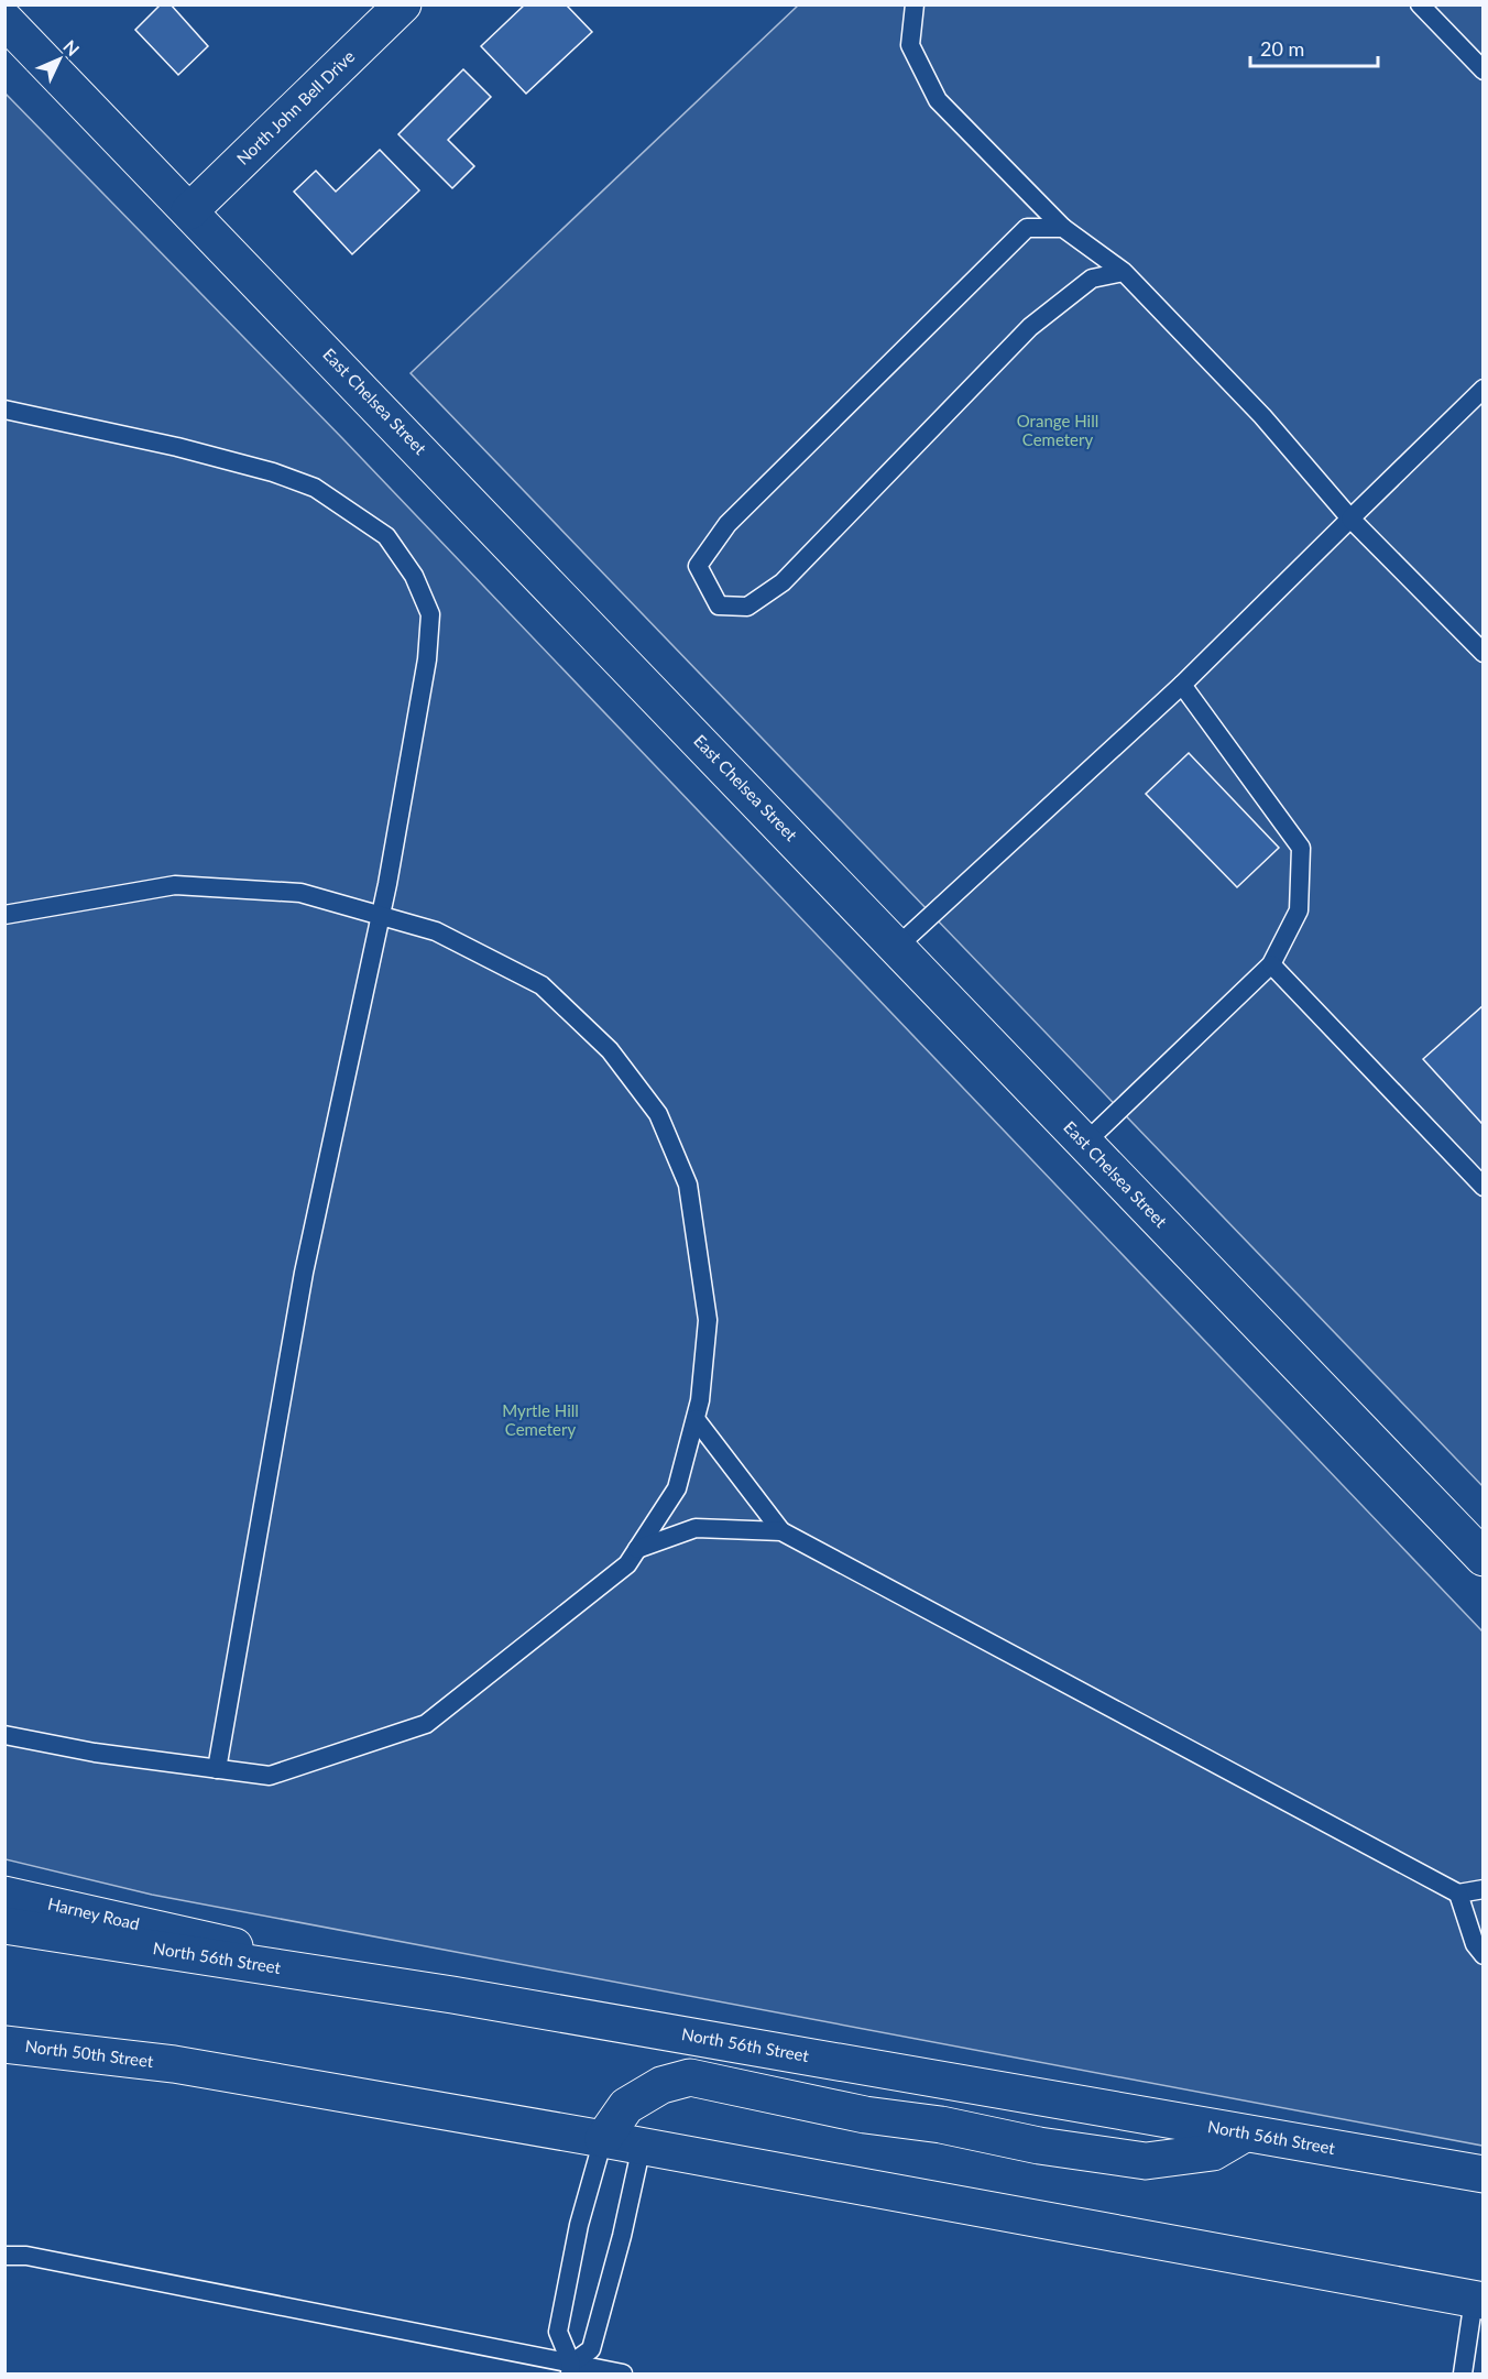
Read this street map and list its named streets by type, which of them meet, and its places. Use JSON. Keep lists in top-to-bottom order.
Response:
{
  "streets": {
    "main road": [
      "North John Bell Drive",
      "East Chelsea Street",
      "Harney Road",
      "North 56th Street",
      "North 50th Street"
    ]
  },
  "crossings": [
    ["North John Bell Drive", "East Chelsea Street"],
    ["Harney Road", "North 56th Street"]
  ],
  "parks": ["Orange Hill Cemetery", "Myrtle Hill Cemetery"],
  "scale_bar": "20 m",
  "north": "top right"
}
